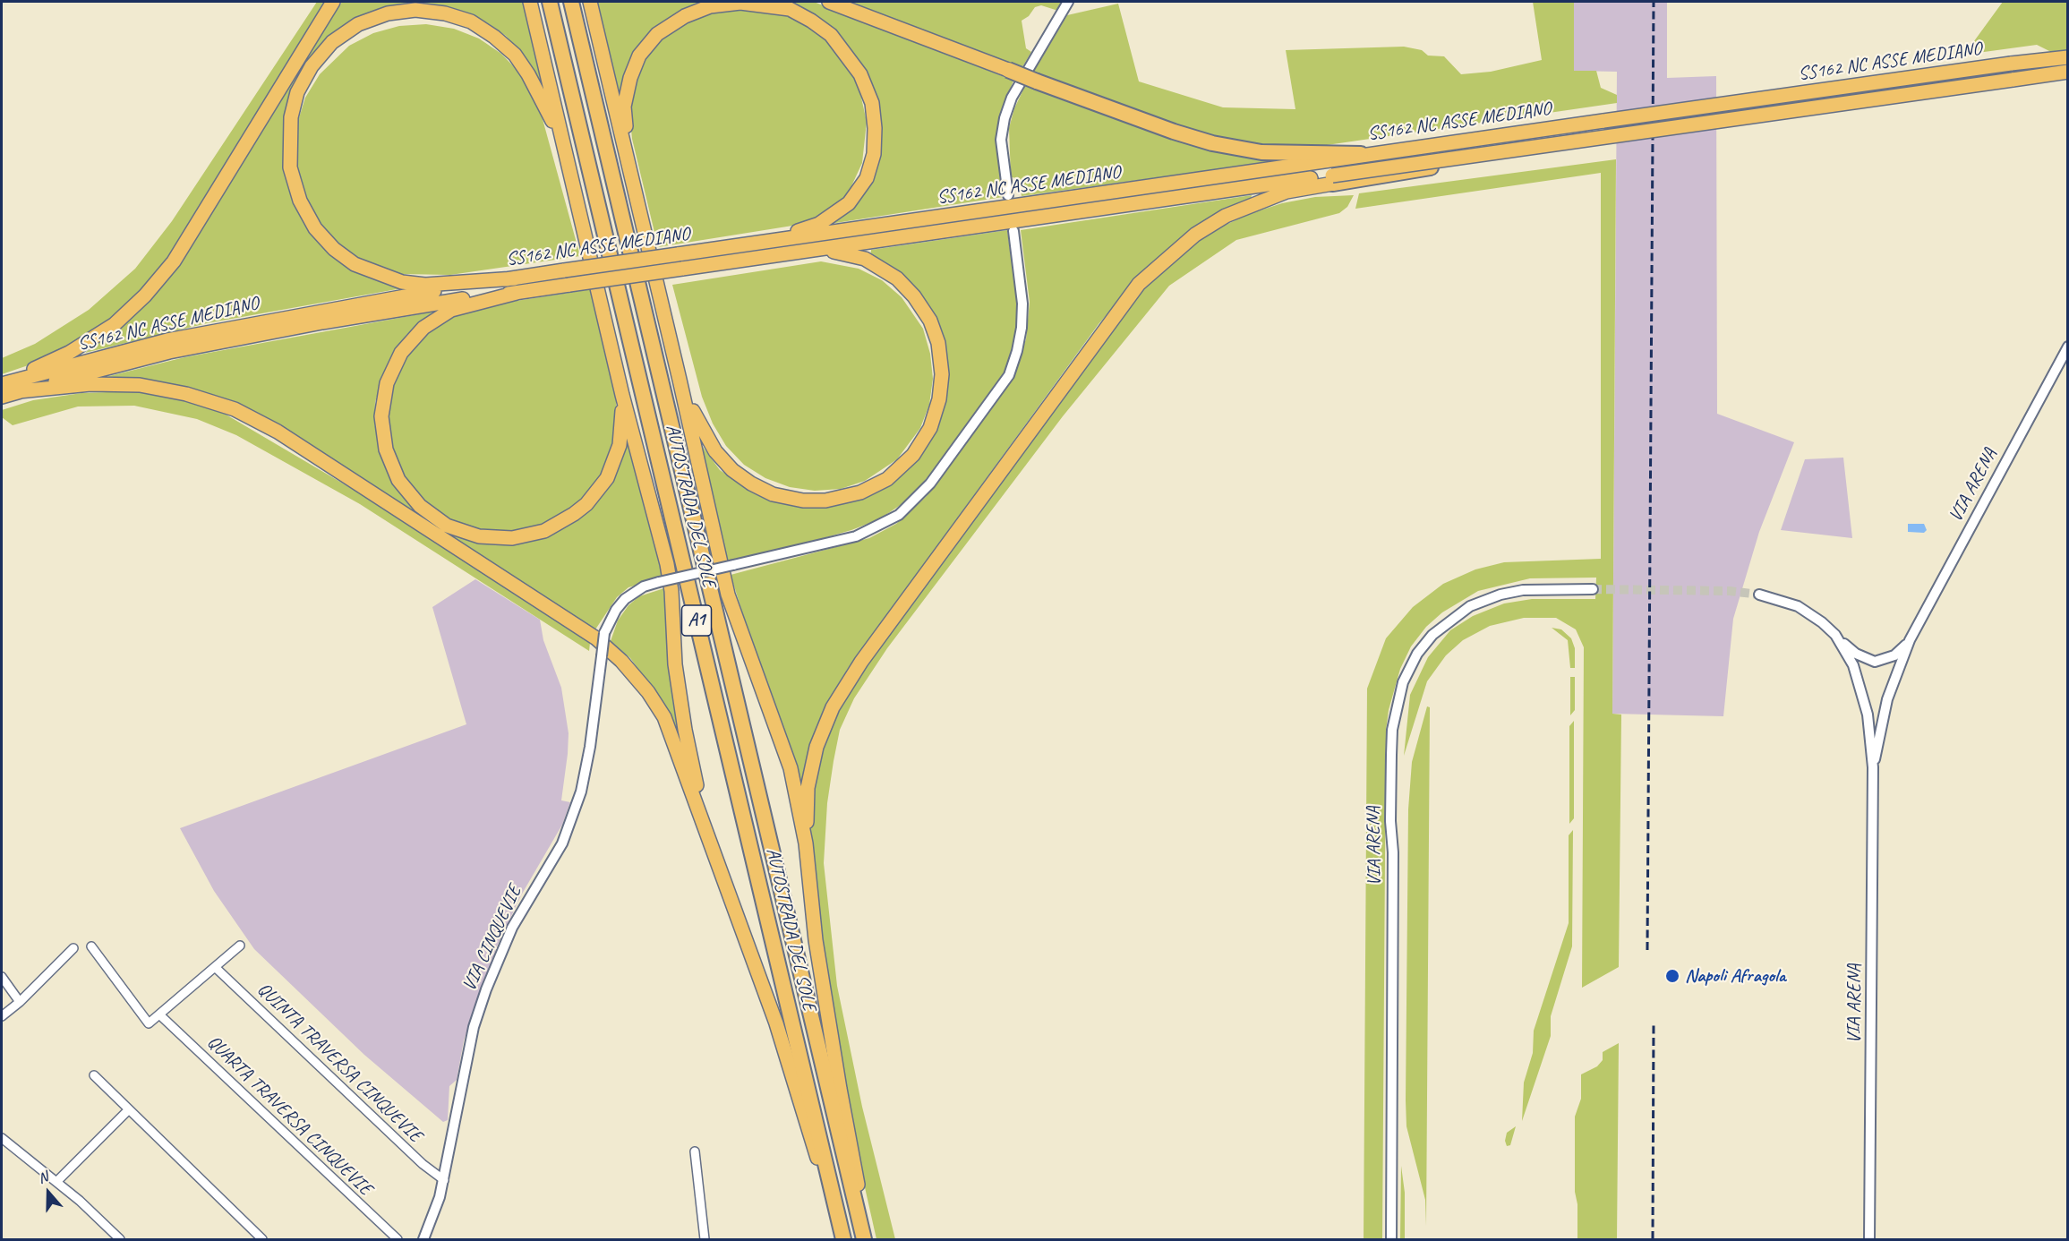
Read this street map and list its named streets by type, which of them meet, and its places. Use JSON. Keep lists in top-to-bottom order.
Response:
{
  "streets": {
    "highway": ["SS162 NC ASSE MEDIANO", "AUTOSTRADA DEL SOLE", "A1"],
    "street": [
      "VIA ARENA",
      "VIA CINQUEVIE",
      "QUINTA TRAVERSA CINQUEVIE",
      "QUARTA TRAVERSA CINQUEVIE"
    ]
  },
  "crossings": [
    ["VIA CINQUEVIE", "QUINTA TRAVERSA CINQUEVIE"]
  ],
  "places": ["Napoli Afragola"],
  "north": "top"
}
